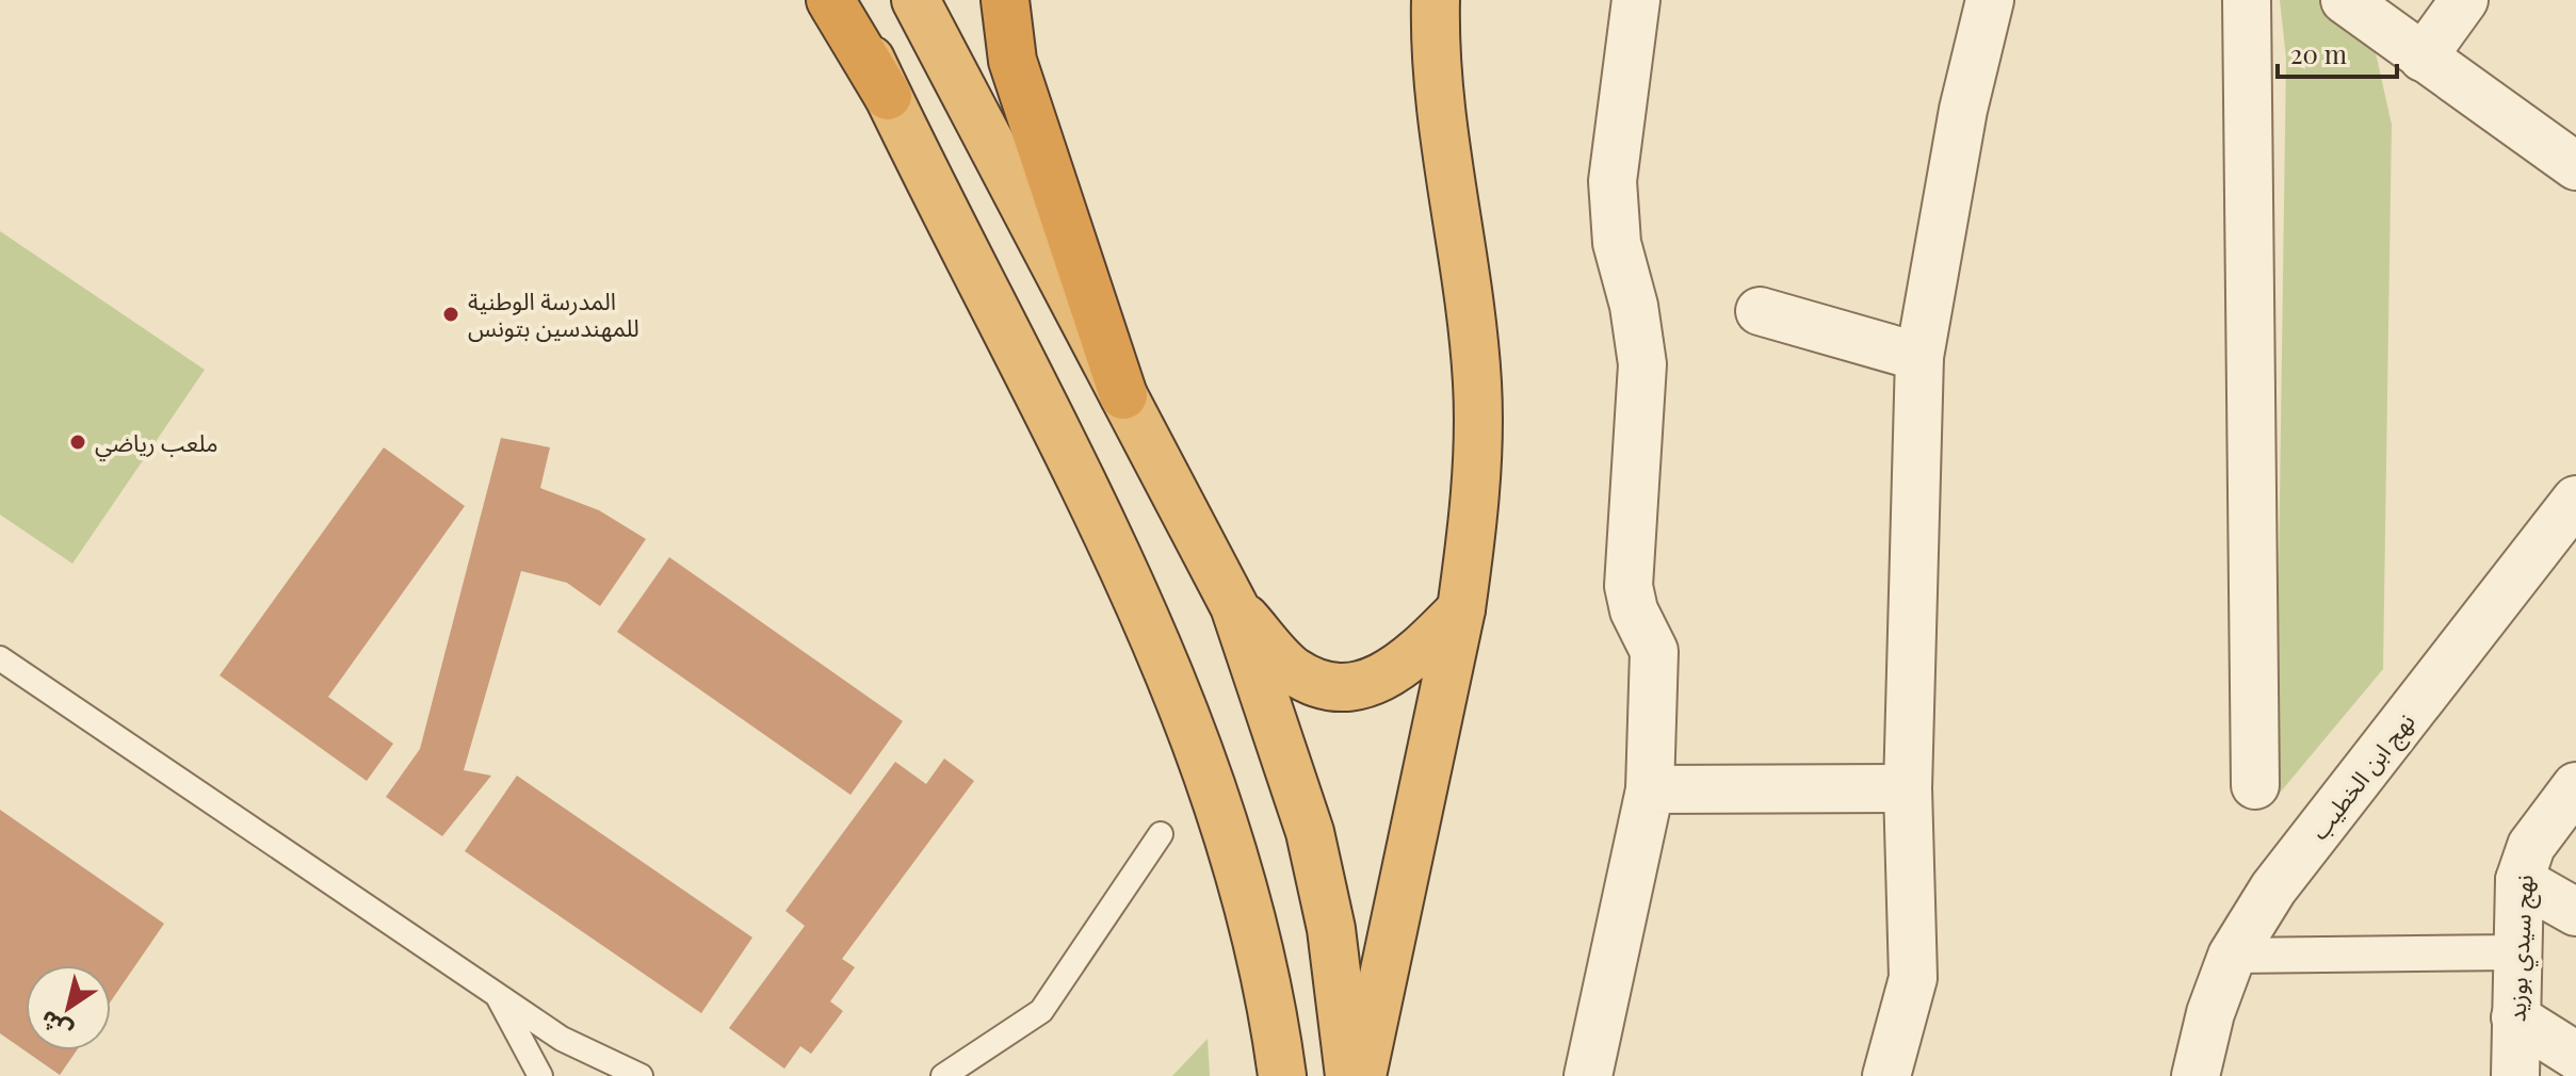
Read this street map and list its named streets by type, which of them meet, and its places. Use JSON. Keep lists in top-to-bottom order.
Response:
{
  "streets": {
    "street": ["نهج ابن الخطيب", "نهج سيدي بوزيد"]
  },
  "places": ["المدرسة الوطنية للمهندسين بتونس", "ملعب رياضي"],
  "scale_bar": "20 m",
  "north": "bottom left"
}
